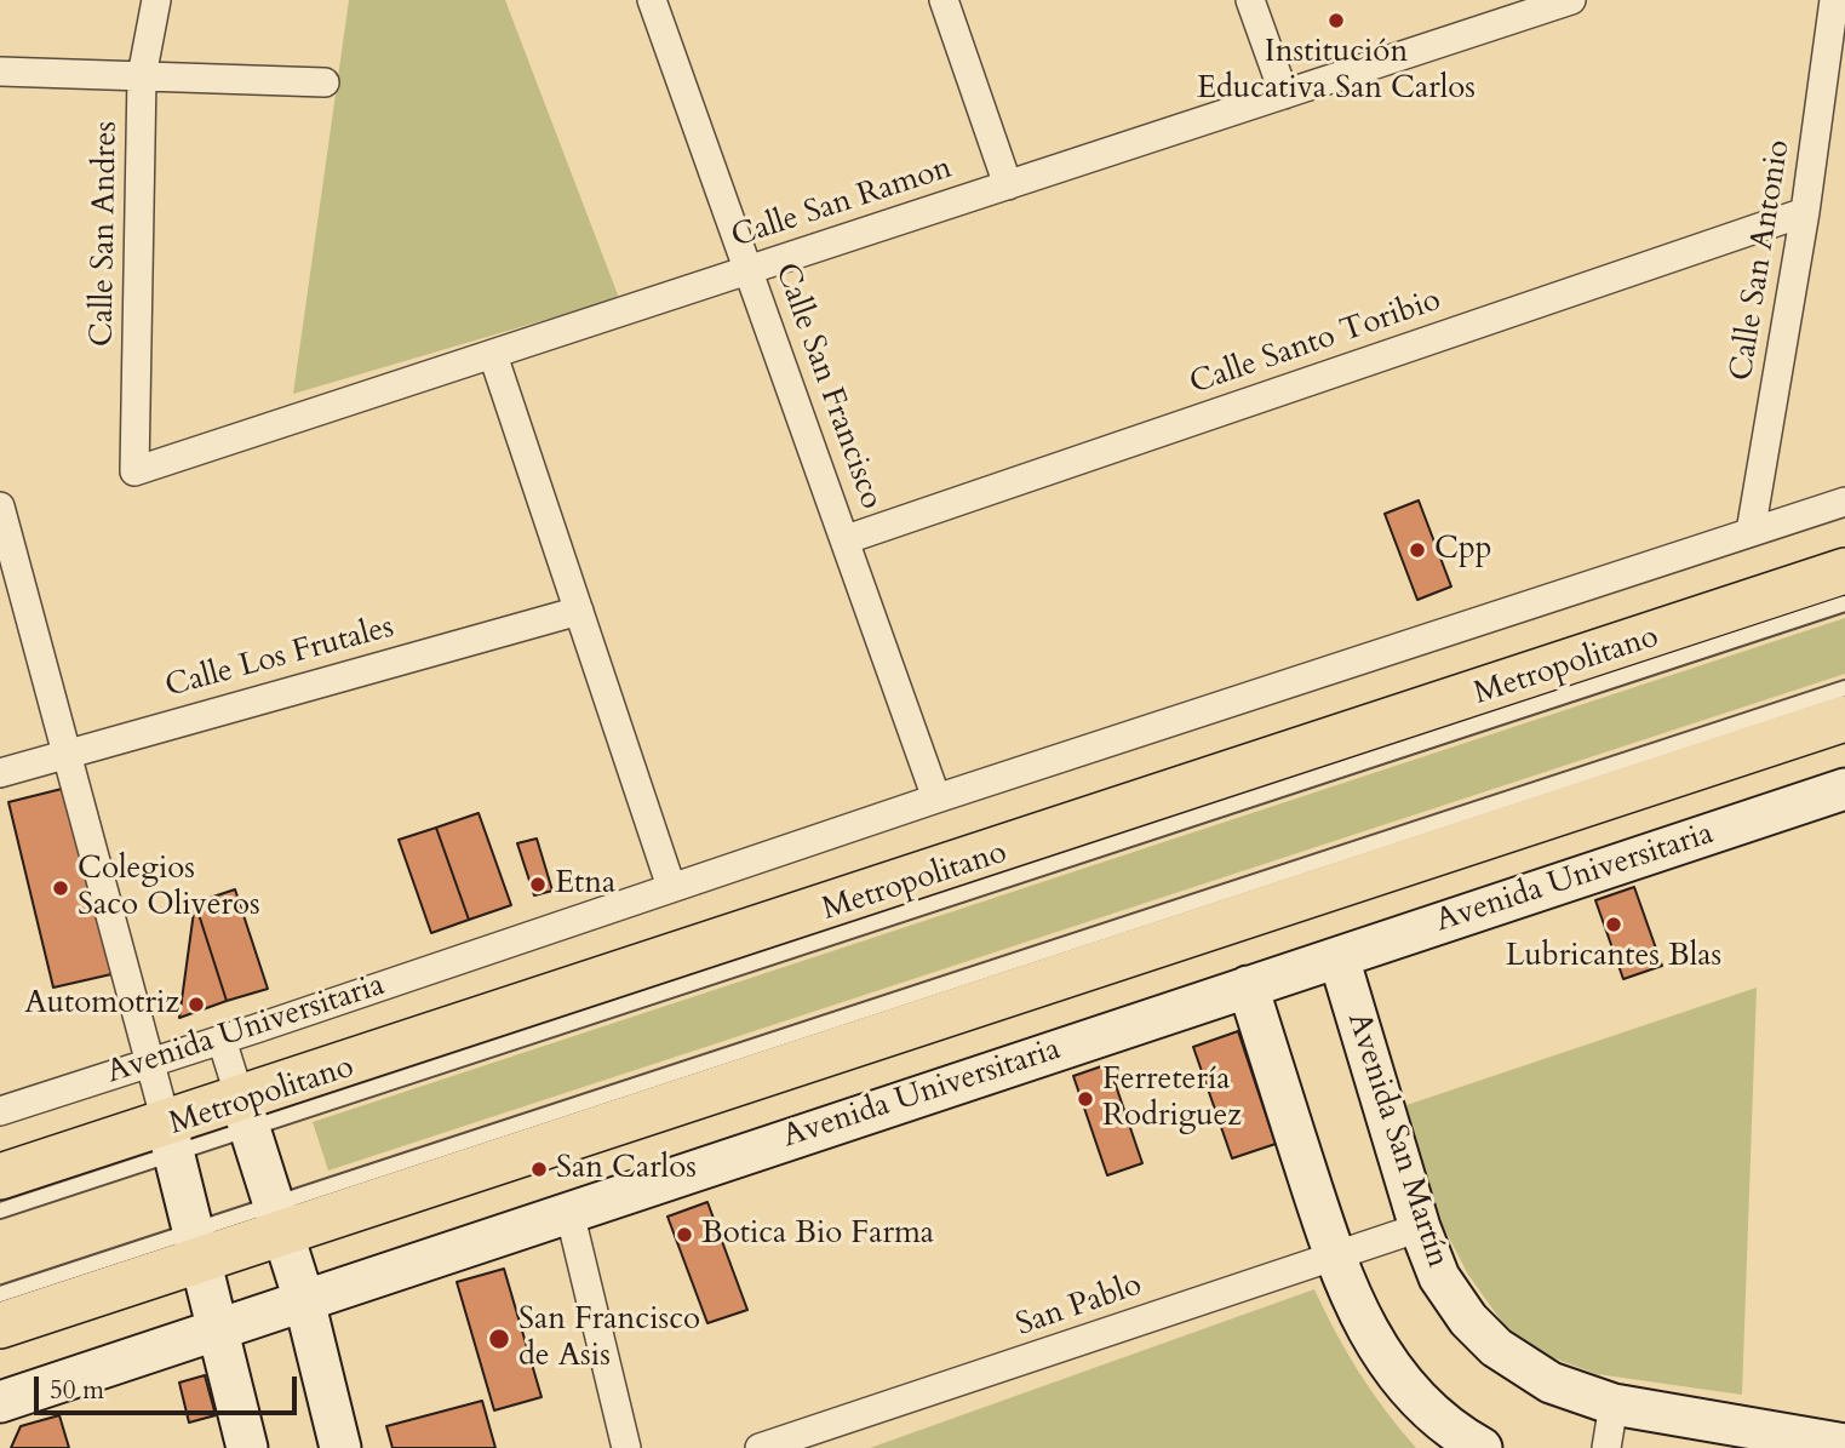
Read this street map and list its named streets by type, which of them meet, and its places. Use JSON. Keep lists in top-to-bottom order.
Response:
{
  "streets": {
    "main road": ["Avenida Universitaria"],
    "street": [
      "Calle San Ramon",
      "Calle San Andres",
      "Calle San Antonio",
      "Calle Santo Toribio",
      "Calle San Francisco",
      "Calle Los Frutales",
      "Avenida San Martín",
      "San Pablo"
    ],
    "lane": ["Metropolitano"]
  },
  "crossings": [
    ["Calle San Ramon", "Calle San Andres"],
    ["Calle San Ramon", "Calle San Francisco"],
    ["Calle San Antonio", "Calle Santo Toribio"],
    ["Calle San Antonio", "Avenida Universitaria"],
    ["Calle Santo Toribio", "Calle San Francisco"],
    ["Calle San Francisco", "Avenida Universitaria"],
    ["Metropolitano", "Avenida Universitaria"],
    ["Avenida Universitaria", "Avenida San Martín"],
    ["Avenida San Martín", "San Pablo"]
  ],
  "places": [
    "Institución Educativa San Carlos",
    "Cpp",
    "Etna",
    "Colegios Saco Oliveros",
    "Lubricantes Blas",
    "Automotriz",
    "Ferretería Rodriguez",
    "San Carlos",
    "Botica Bio Farma",
    "San Francisco de Asis"
  ],
  "scale_bar": "50 m"
}
